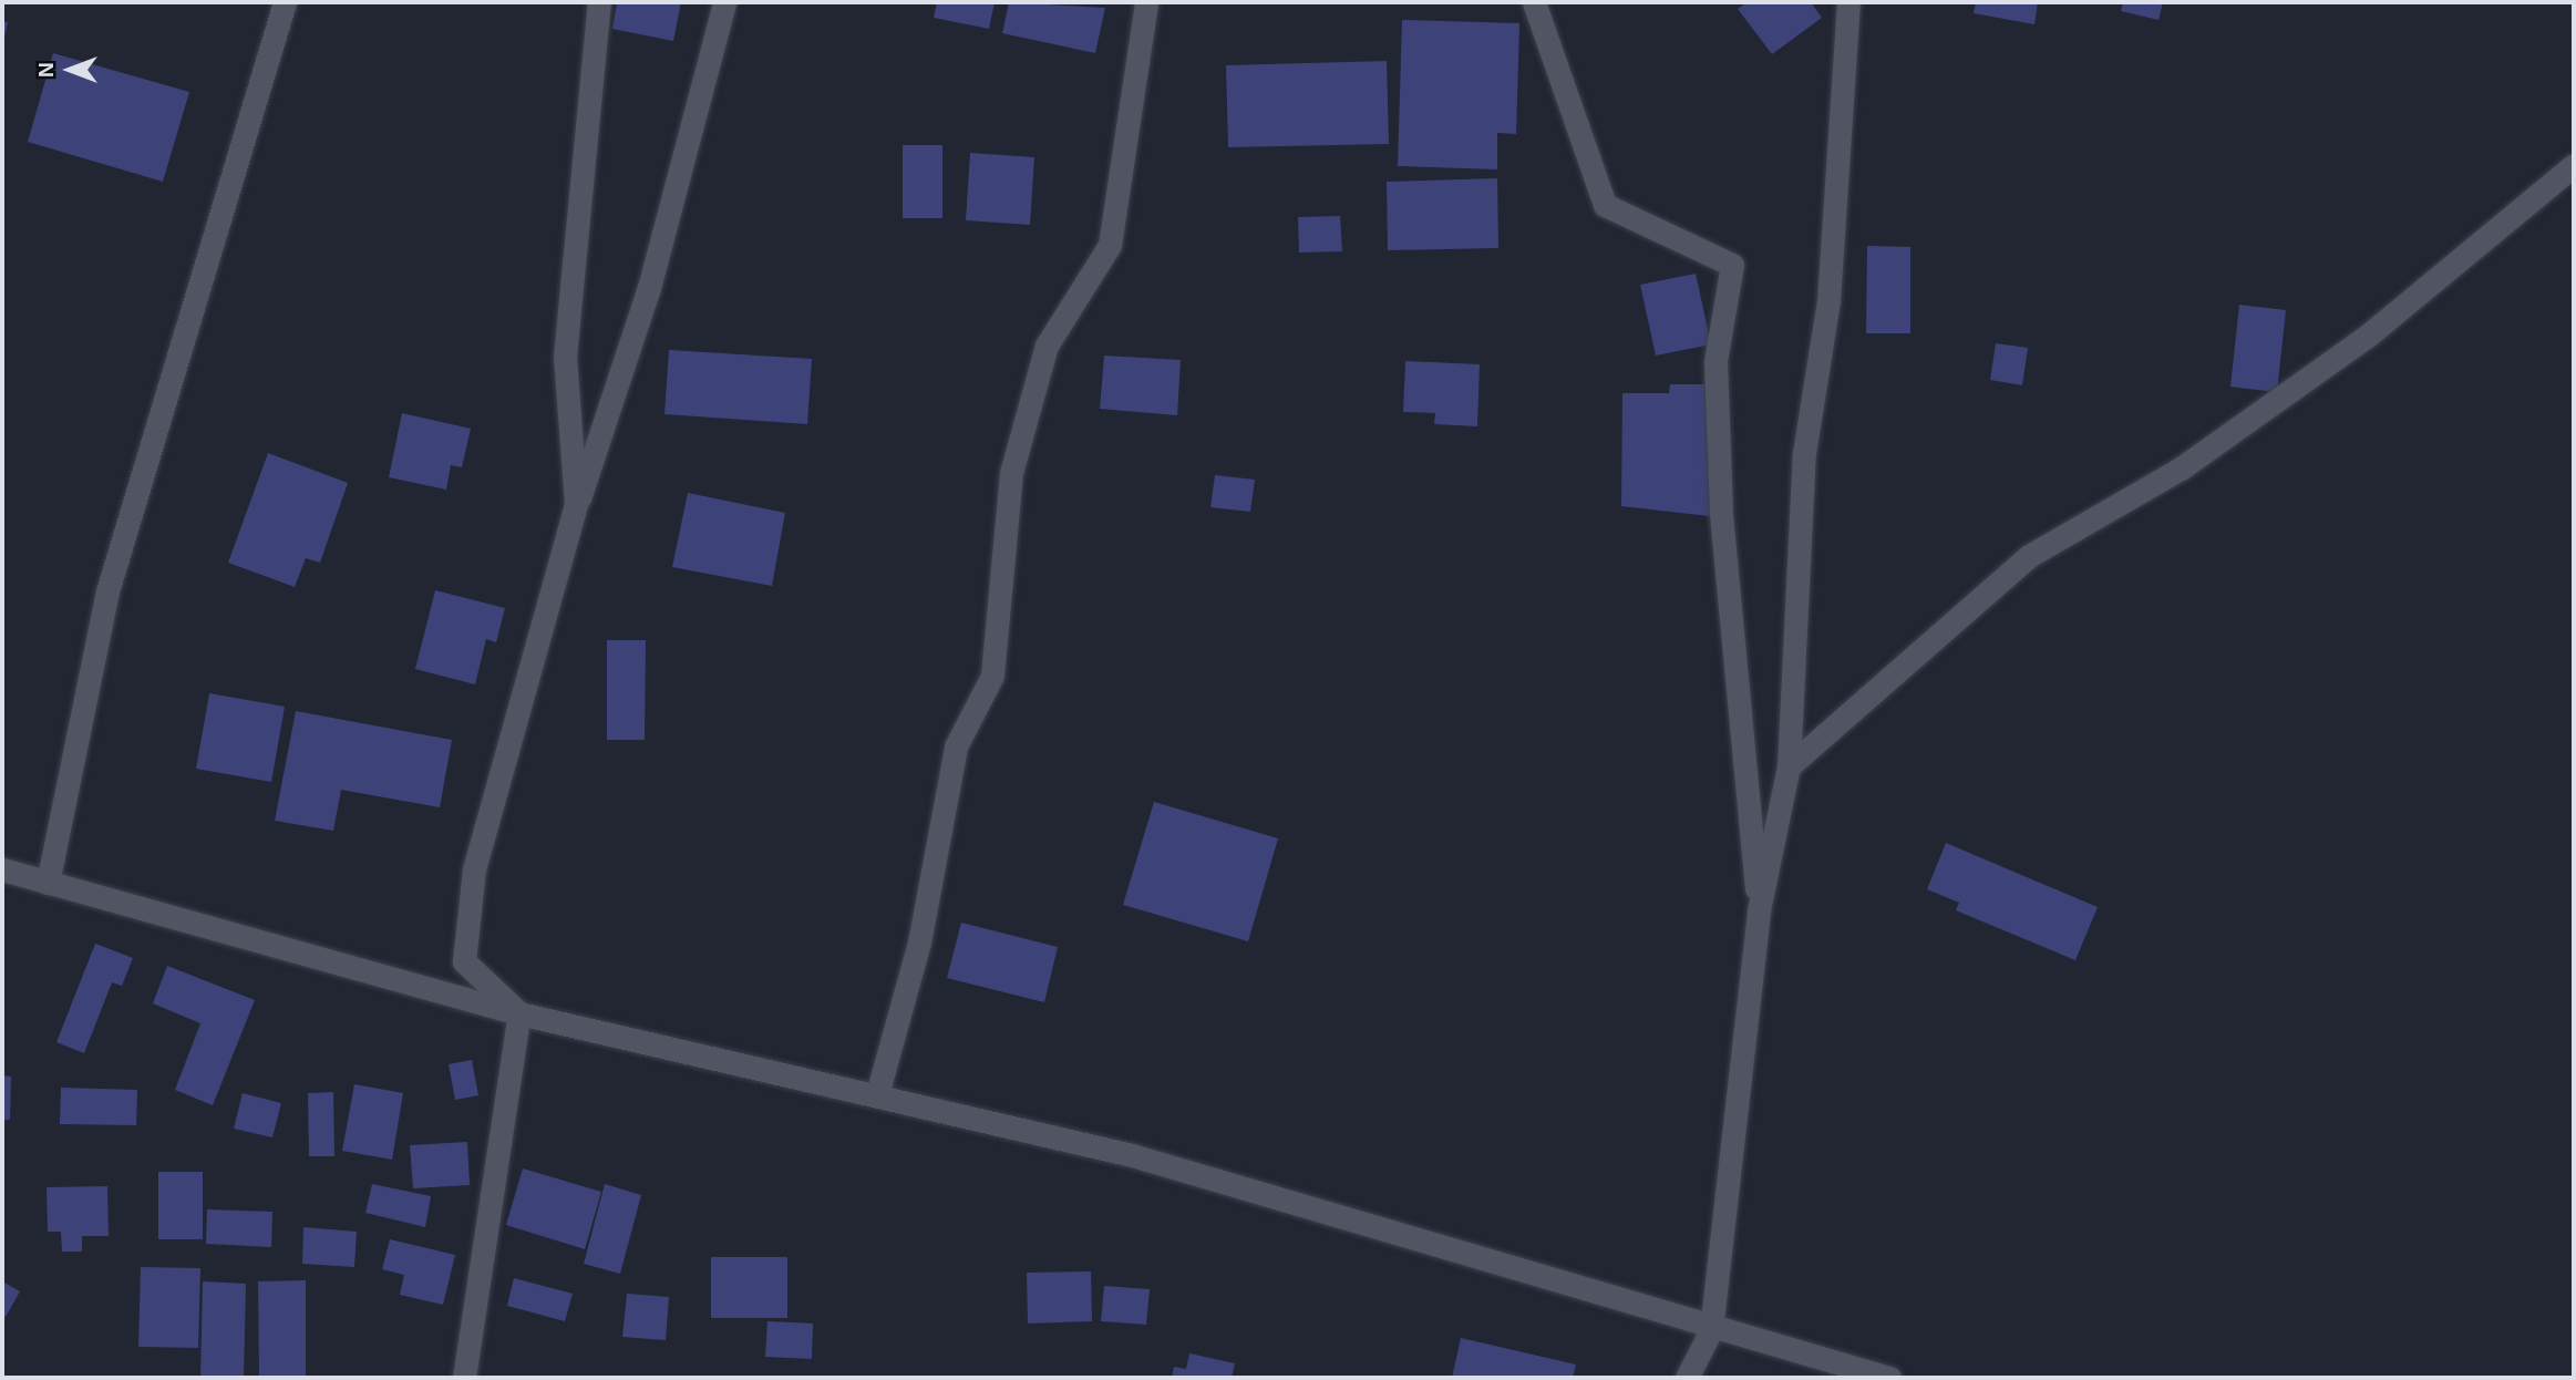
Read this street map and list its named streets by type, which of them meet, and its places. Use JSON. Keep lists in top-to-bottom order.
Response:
{
  "north": "left"
}
